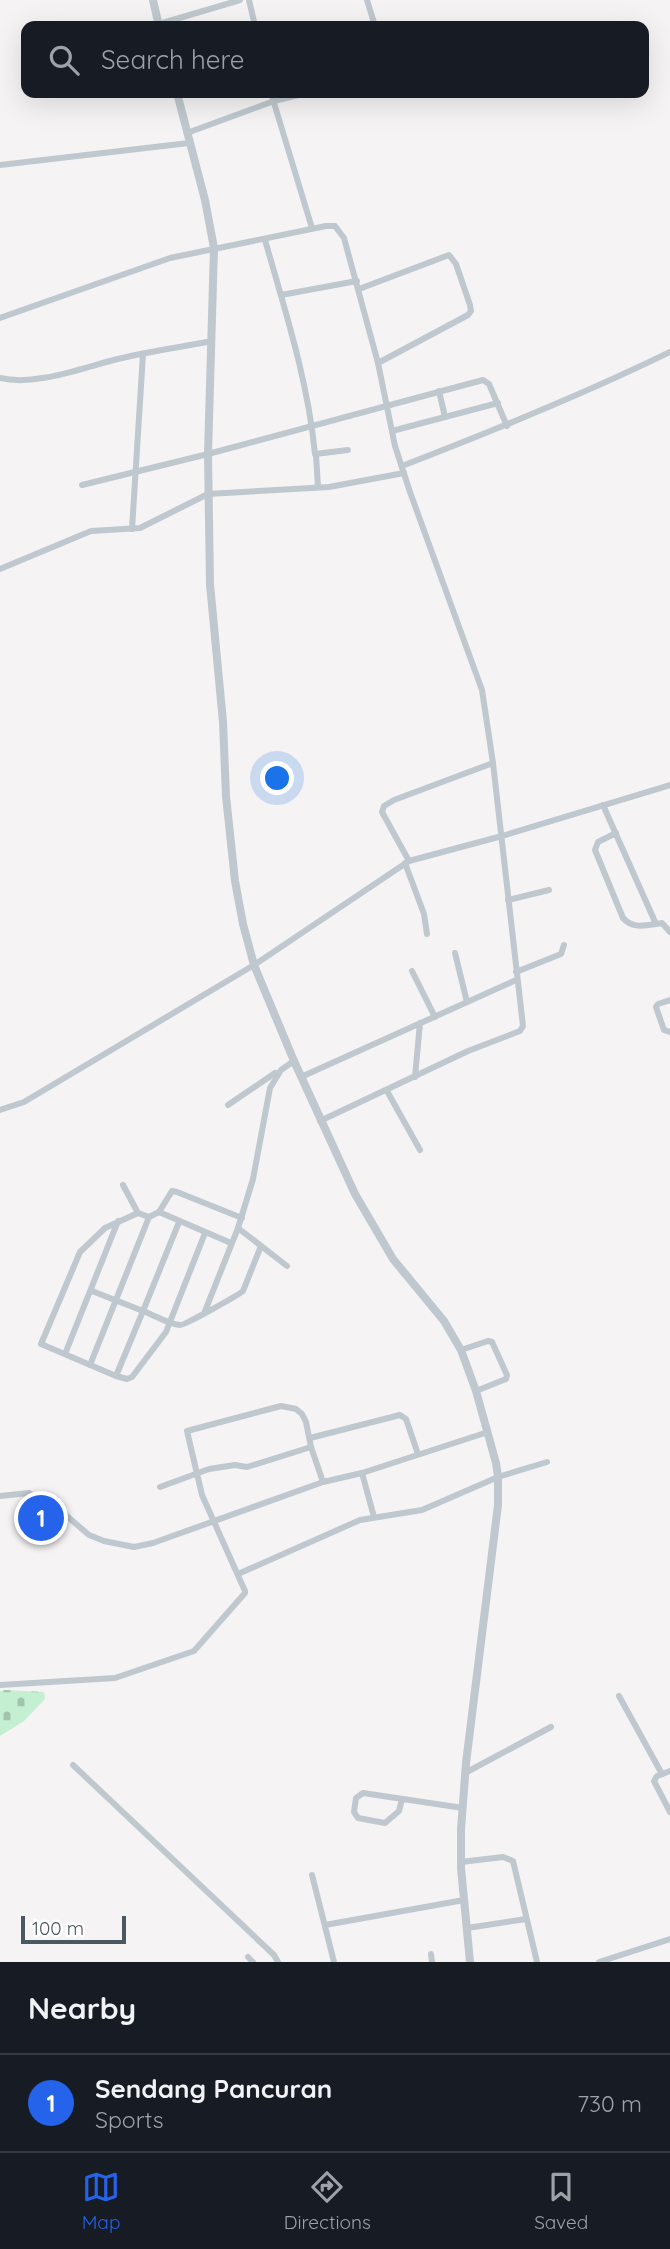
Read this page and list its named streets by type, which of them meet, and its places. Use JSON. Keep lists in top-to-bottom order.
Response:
{
  "scale_bar": "100 m",
  "page": {
    "search": "Search here",
    "pins": "1",
    "scale": "100 m",
    "heading": "Nearby",
    "list": [
      {
        "mark": "1",
        "name": "Sendang Pancuran",
        "note": "Sports",
        "value": "730 m"
      }
    ],
    "nav": ["Map", "Directions", "Saved"]
  }
}
